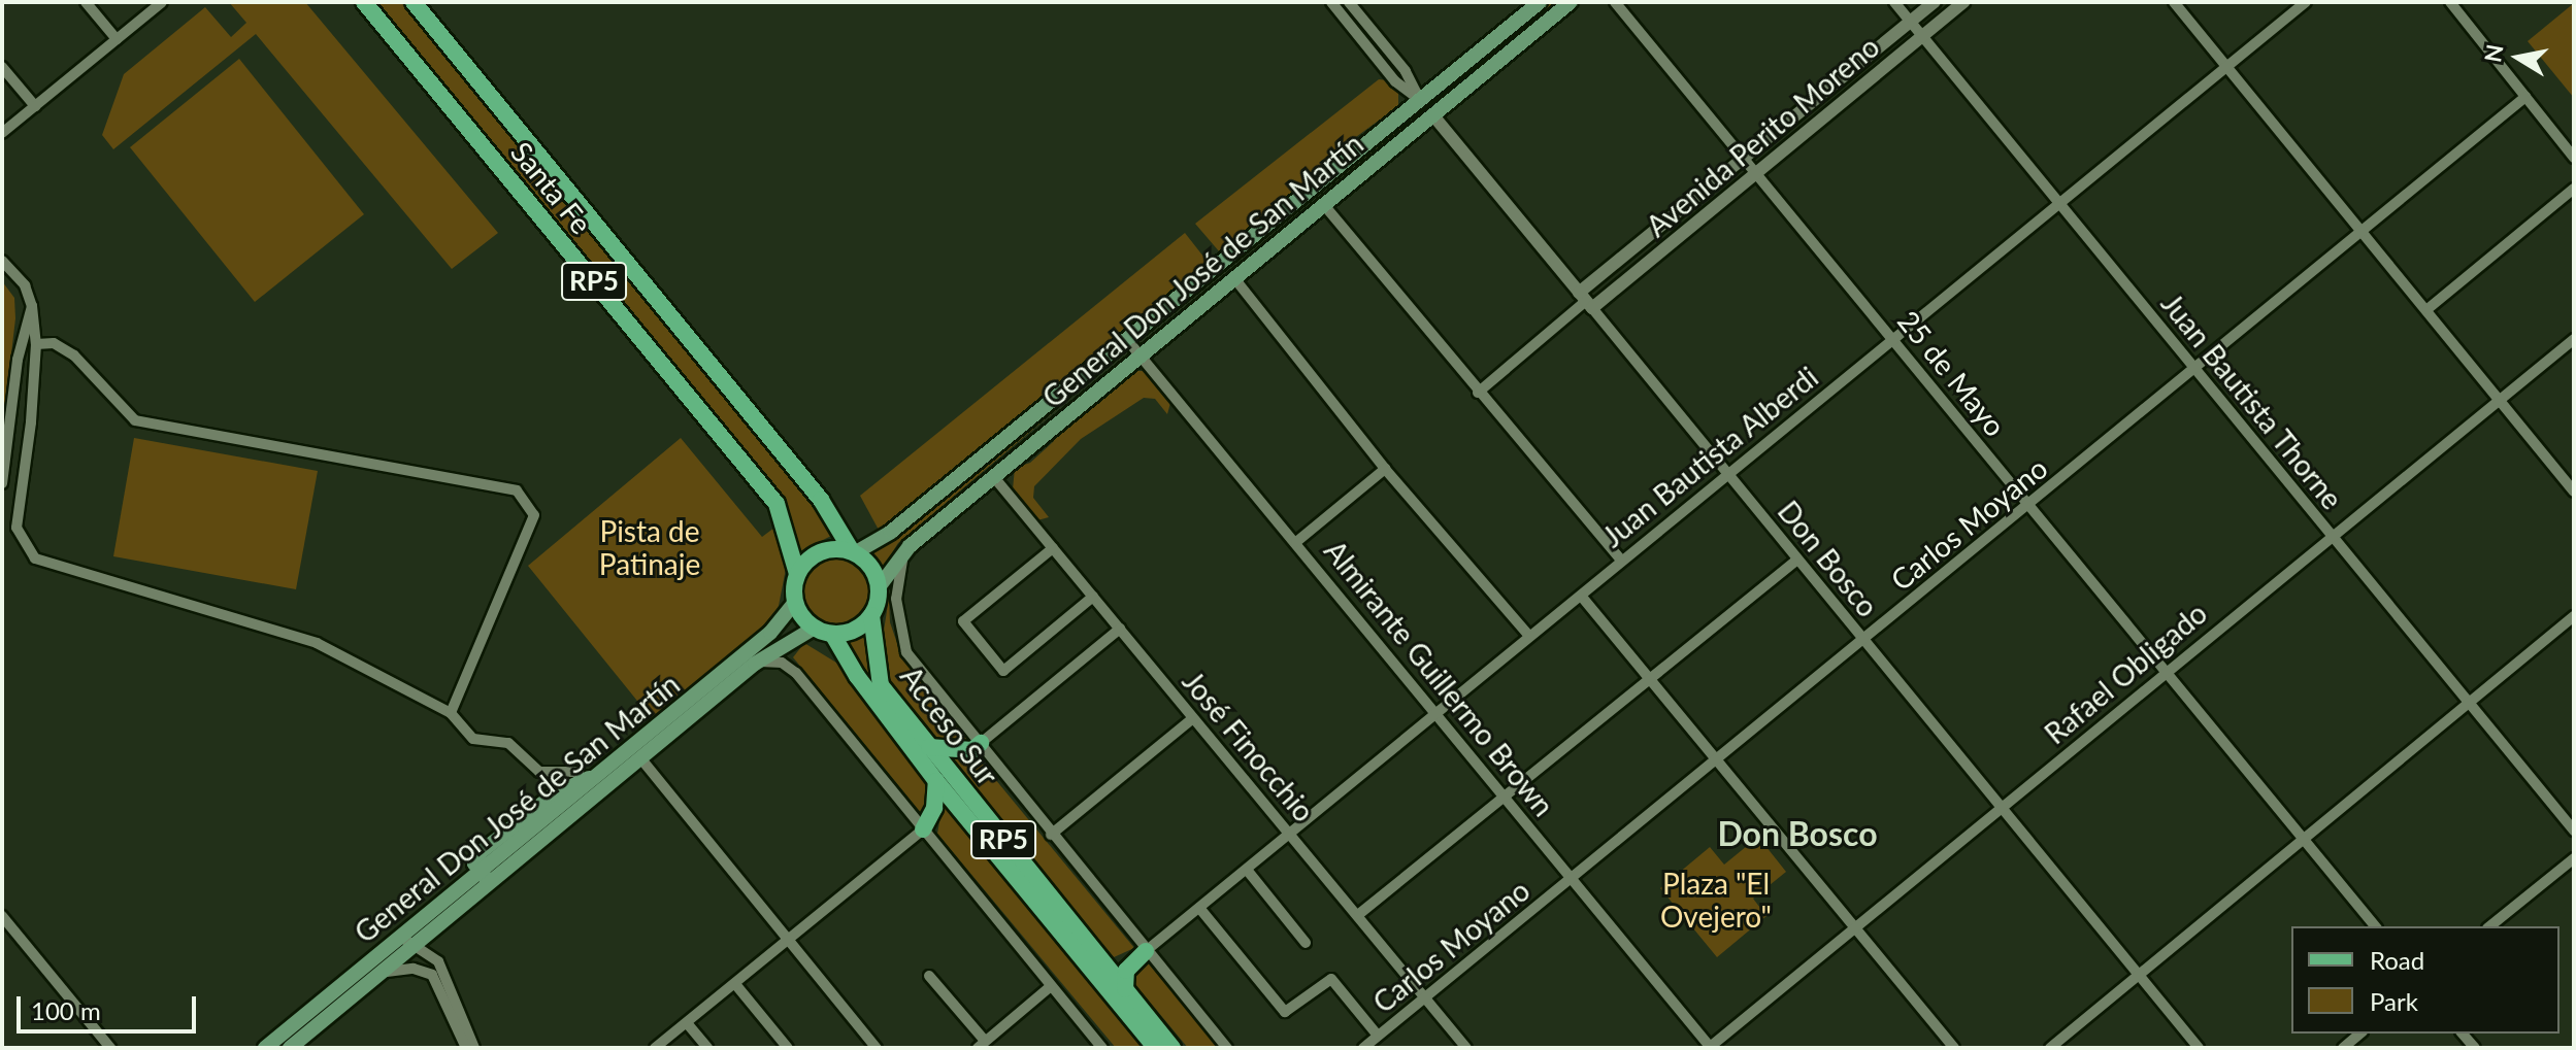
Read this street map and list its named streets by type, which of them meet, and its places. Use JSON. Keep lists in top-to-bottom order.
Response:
{
  "streets": {
    "main road": [
      "Santa Fe",
      "General Don José de San Martín",
      "RP5",
      "Acceso Sur"
    ],
    "street": [
      "Avenida Perito Moreno",
      "25 de Mayo",
      "Juan Bautista Thorne",
      "Juan Bautista Alberdi",
      "Carlos Moyano",
      "Don Bosco",
      "Rafael Obligado",
      "Almirante Guillermo Brown",
      "José Finocchio"
    ]
  },
  "crossings": [
    ["Avenida Perito Moreno", "25 de Mayo"],
    ["Avenida Perito Moreno", "Juan Bautista Thorne"],
    ["Avenida Perito Moreno", "Don Bosco"],
    ["Santa Fe", "General Don José de San Martín"],
    ["Santa Fe", "RP5"],
    ["Santa Fe", "Acceso Sur"],
    ["General Don José de San Martín", "RP5"],
    ["General Don José de San Martín", "Don Bosco"],
    ["General Don José de San Martín", "Almirante Guillermo Brown"],
    ["General Don José de San Martín", "Acceso Sur"],
    ["General Don José de San Martín", "José Finocchio"],
    ["RP5", "Acceso Sur"],
    ["25 de Mayo", "Juan Bautista Alberdi"],
    ["25 de Mayo", "Carlos Moyano"],
    ["25 de Mayo", "Rafael Obligado"],
    ["Juan Bautista Thorne", "Juan Bautista Alberdi"],
    ["Juan Bautista Thorne", "Carlos Moyano"],
    ["Juan Bautista Thorne", "Rafael Obligado"],
    ["Juan Bautista Alberdi", "Don Bosco"],
    ["Juan Bautista Alberdi", "Almirante Guillermo Brown"],
    ["Juan Bautista Alberdi", "José Finocchio"],
    ["Carlos Moyano", "Don Bosco"],
    ["Carlos Moyano", "Almirante Guillermo Brown"],
    ["Carlos Moyano", "José Finocchio"],
    ["Don Bosco", "Rafael Obligado"],
    ["Rafael Obligado", "Almirante Guillermo Brown"]
  ],
  "districts": ["Don Bosco"],
  "parks": ["Pista de Patinaje", "Plaza \"El Ovejero\""],
  "legend": ["Road", "Park"],
  "scale_bar": "100 m",
  "north": "left"
}
